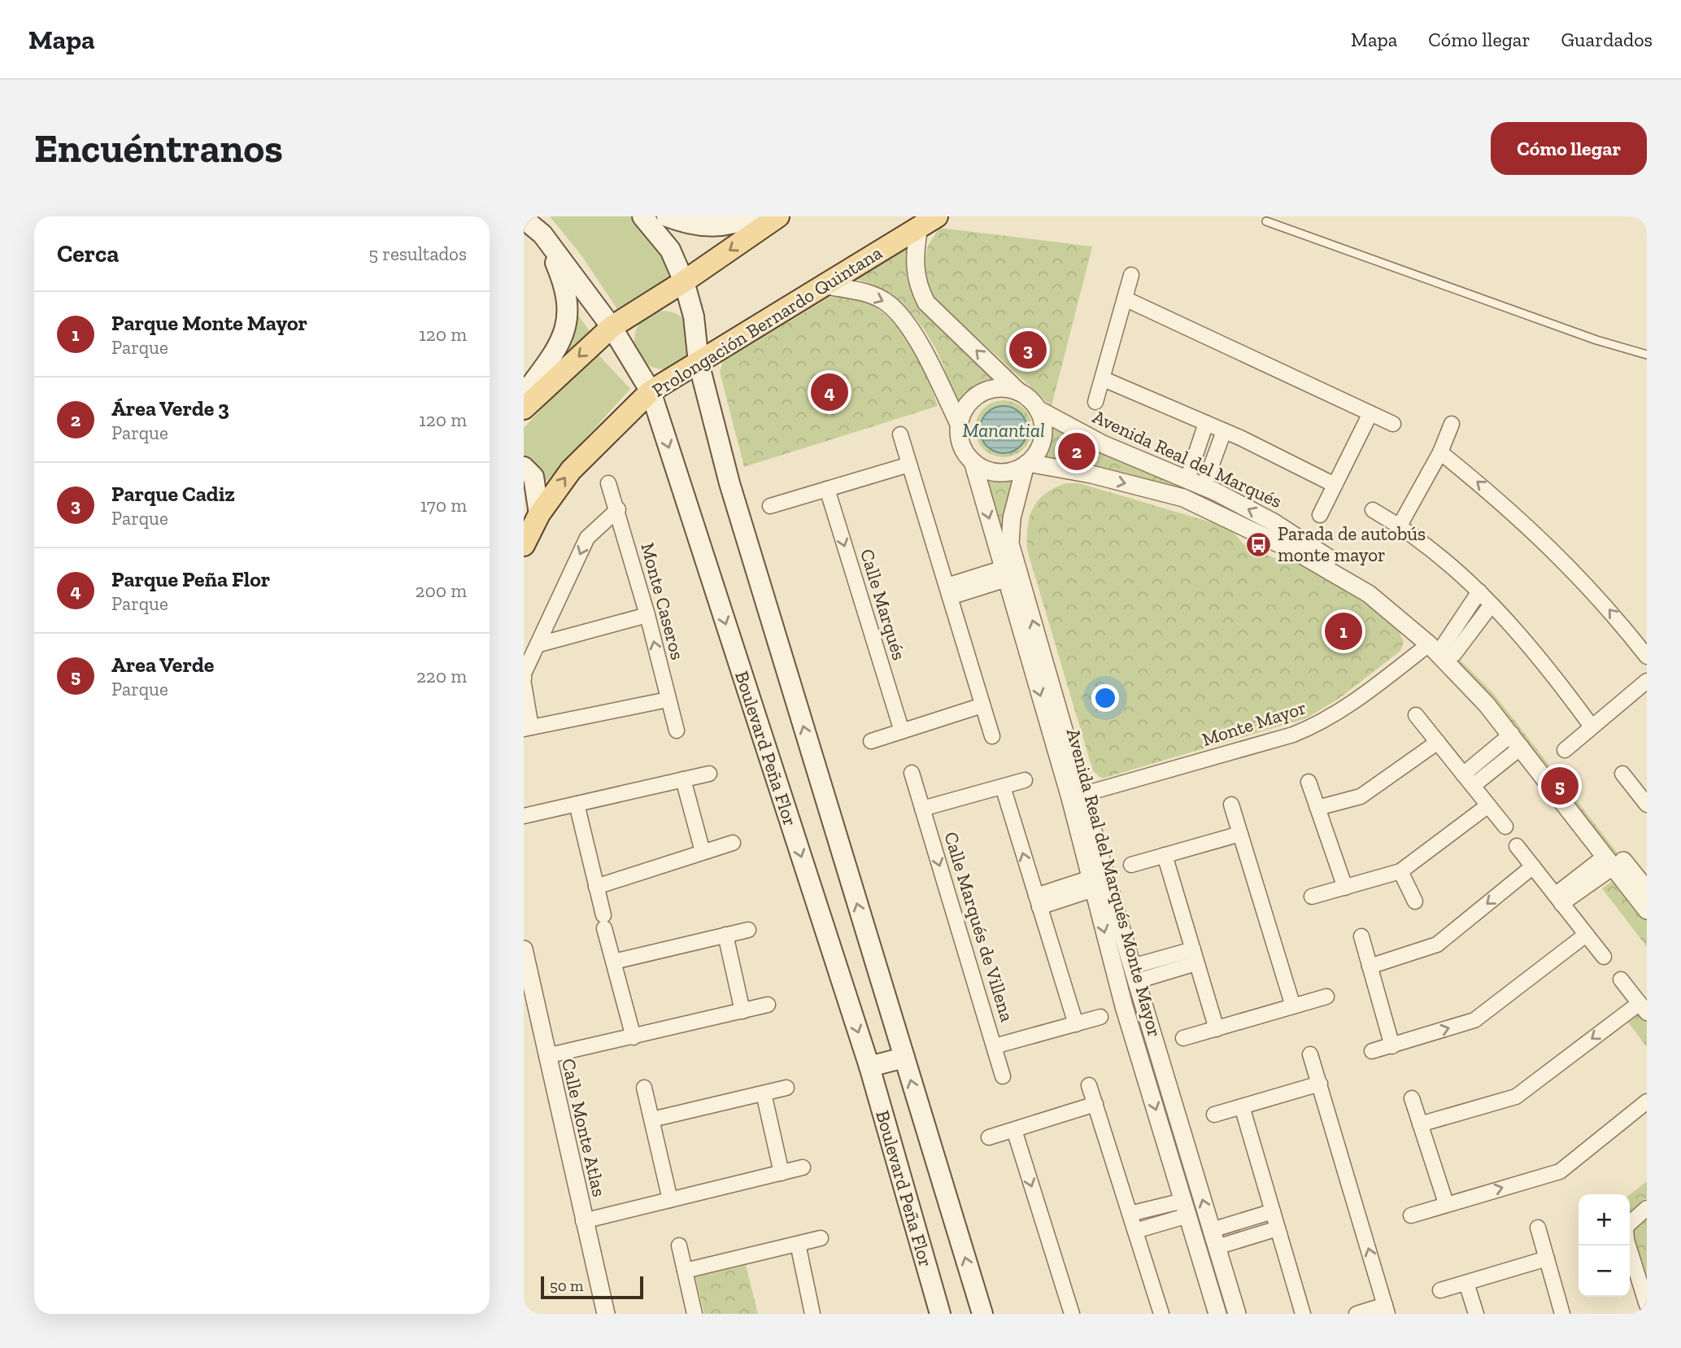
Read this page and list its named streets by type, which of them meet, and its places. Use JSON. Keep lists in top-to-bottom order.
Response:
{
  "streets": {
    "main road": ["Prolongación Bernardo Quintana", "Boulevard Peña Flor"],
    "street": [
      "Avenida Real del Marqués",
      "Monte Caseros",
      "Calle Marqués",
      "Monte Mayor",
      "Avenida Real del Marqués Monte Mayor",
      "Calle Marqués de Villena",
      "Calle Monte Atlas"
    ]
  },
  "crossings": [
    ["Prolongación Bernardo Quintana", "Boulevard Peña Flor"],
    ["Avenida Real del Marqués", "Monte Mayor"],
    ["Avenida Real del Marqués", "Avenida Real del Marqués Monte Mayor"],
    ["Monte Mayor", "Avenida Real del Marqués Monte Mayor"]
  ],
  "water": ["Manantial"],
  "places": {
    "bus stop": ["Parada de autobús monte mayor"]
  },
  "scale_bar": "50 m",
  "page": {
    "header": "Mapa",
    "nav": ["Mapa", "Cómo llegar", "Guardados"],
    "buttons": "Cómo llegar",
    "title": "Encuéntranos",
    "heading": ["Cerca", "5 resultados"],
    "list": [
      {
        "mark": "1",
        "name": "Parque Monte Mayor",
        "note": "Parque",
        "value": "120 m"
      },
      {
        "mark": "2",
        "name": "Área Verde 3",
        "note": "Parque",
        "value": "120 m"
      },
      {
        "mark": "3",
        "name": "Parque Cadiz",
        "note": "Parque",
        "value": "170 m"
      },
      {
        "mark": "4",
        "name": "Parque Peña Flor",
        "note": "Parque",
        "value": "200 m"
      },
      {
        "mark": "5",
        "name": "Area Verde",
        "note": "Parque",
        "value": "220 m"
      }
    ],
    "pins": [
      "3",
      "4",
      "2",
      "1",
      "5"
    ],
    "map_buttons": ["+", "−"],
    "scale": "50 m"
  }
}
